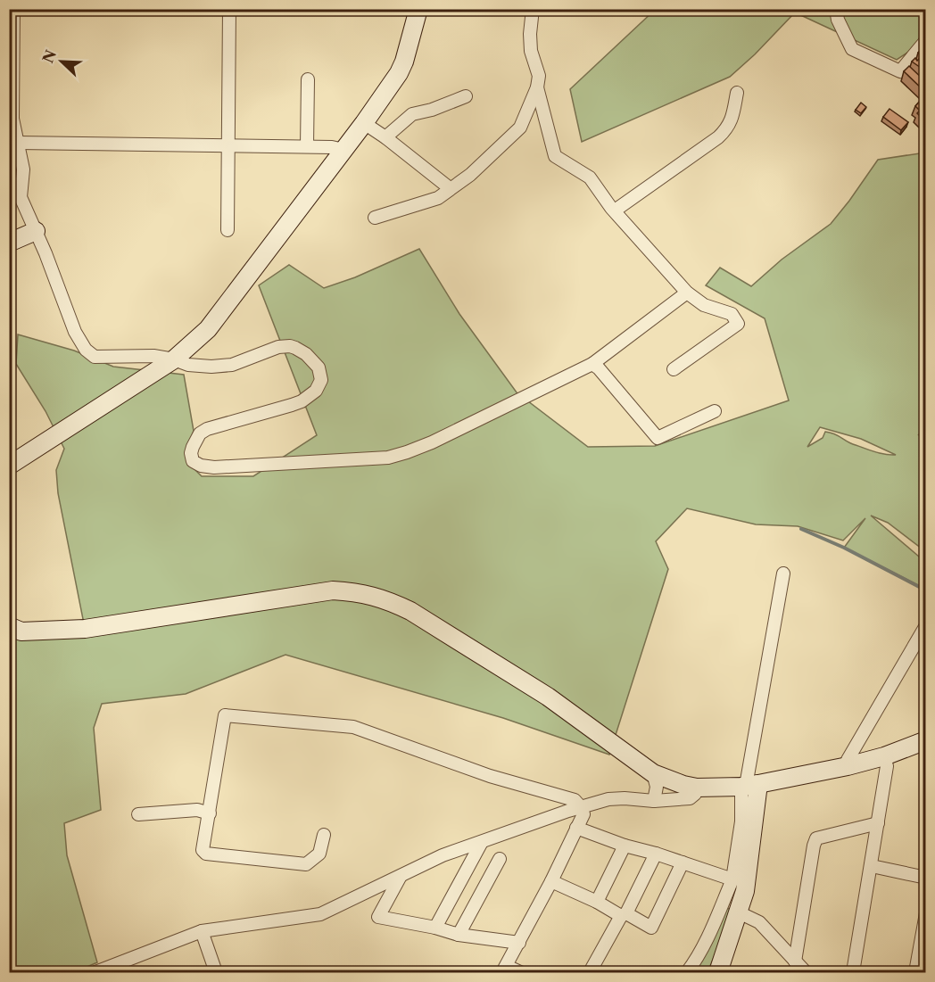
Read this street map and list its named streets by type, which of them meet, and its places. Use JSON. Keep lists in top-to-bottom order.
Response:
{
  "north": "top left"
}
